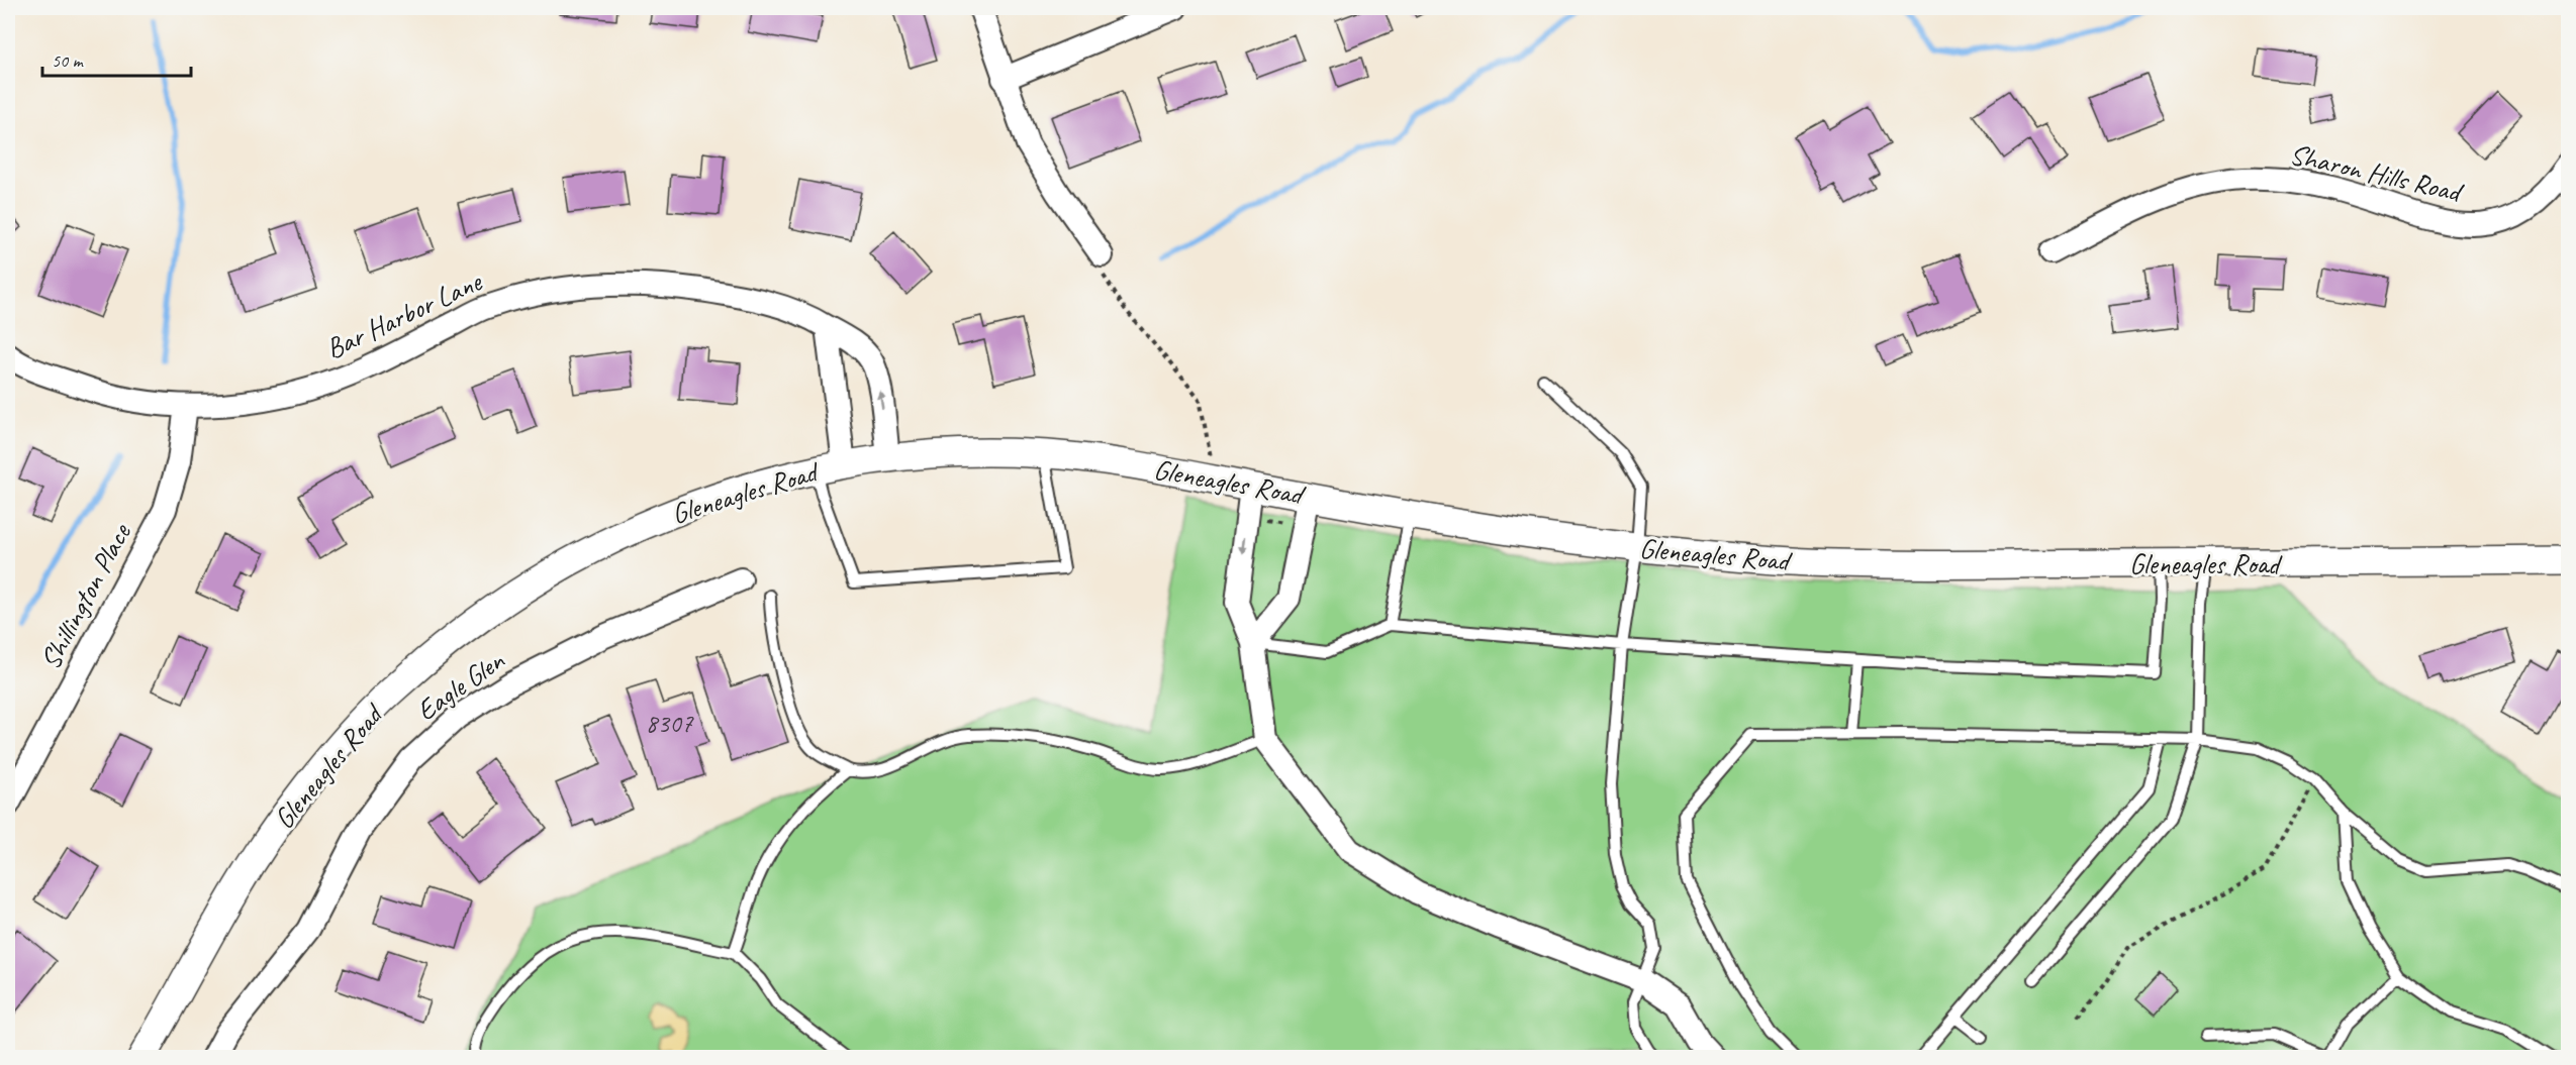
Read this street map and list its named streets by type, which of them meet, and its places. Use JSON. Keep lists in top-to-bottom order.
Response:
{
  "streets": {
    "street": [
      "Sharon Hills Road",
      "Bar Harbor Lane",
      "Gleneagles Road",
      "Shillington Place",
      "Eagle Glen"
    ]
  },
  "crossings": [
    ["Bar Harbor Lane", "Gleneagles Road"],
    ["Bar Harbor Lane", "Shillington Place"]
  ],
  "house_numbers": ["8307"],
  "scale_bar": "50 m"
}
